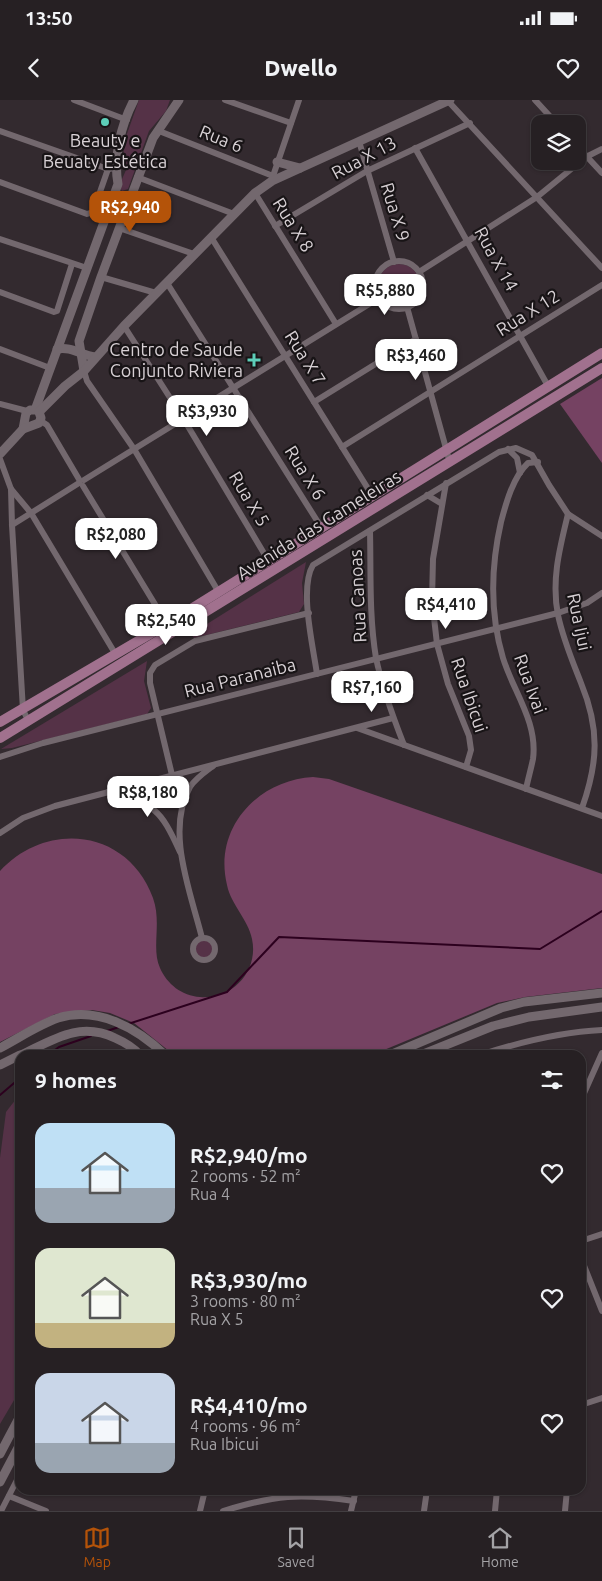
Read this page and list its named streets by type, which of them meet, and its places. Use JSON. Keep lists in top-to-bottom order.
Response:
{
  "streets": {
    "main road": ["Avenida das Gameleiras"],
    "street": [
      "Rua 6",
      "Rua X 13",
      "Rua X 9",
      "Rua X 8",
      "Rua X 14",
      "Rua X 12",
      "Rua X 7",
      "Rua X 6",
      "Rua X 5",
      "Rua Canoas",
      "Rua Ijui",
      "Rua Paranaiba",
      "Rua Ivai",
      "Rua Ibicui"
    ]
  },
  "crossings": [
    ["Rua X 13", "Rua X 9"],
    ["Rua X 13", "Rua X 8"],
    ["Rua X 13", "Rua X 14"],
    ["Rua X 14", "Rua X 12"],
    ["Rua X 14", "Avenida das Gameleiras"],
    ["Rua X 12", "Rua X 7"],
    ["Rua X 7", "Avenida das Gameleiras"],
    ["Rua X 6", "Avenida das Gameleiras"],
    ["Rua X 5", "Avenida das Gameleiras"],
    ["Rua Canoas", "Rua Paranaiba"],
    ["Rua Ijui", "Rua Paranaiba"],
    ["Rua Paranaiba", "Rua Ivai"],
    ["Rua Paranaiba", "Rua Ibicui"]
  ],
  "places": {
    "other": ["Beauty e Beuaty Estética"],
    "health": ["Centro de Saude Conjunto Riviera"]
  },
  "page": {
    "status": "13:50",
    "header": "Dwello",
    "price": [
      "R$2,940",
      "R$5,880",
      "R$3,460",
      "R$3,930",
      "R$2,080",
      "R$4,410",
      "R$2,540",
      "R$7,160",
      "R$8,180"
    ],
    "heading": "9 homes",
    "list": [
      {
        "name": "R$2,940/mo",
        "note": "2 rooms · 52 m² · Rua 4"
      },
      {
        "name": "R$3,930/mo",
        "note": "3 rooms · 80 m² · Rua X 5"
      },
      {
        "name": "R$4,410/mo",
        "note": "4 rooms · 96 m² · Rua Ibicui"
      }
    ],
    "tabs": ["Map", "Saved", "Home"]
  }
}
